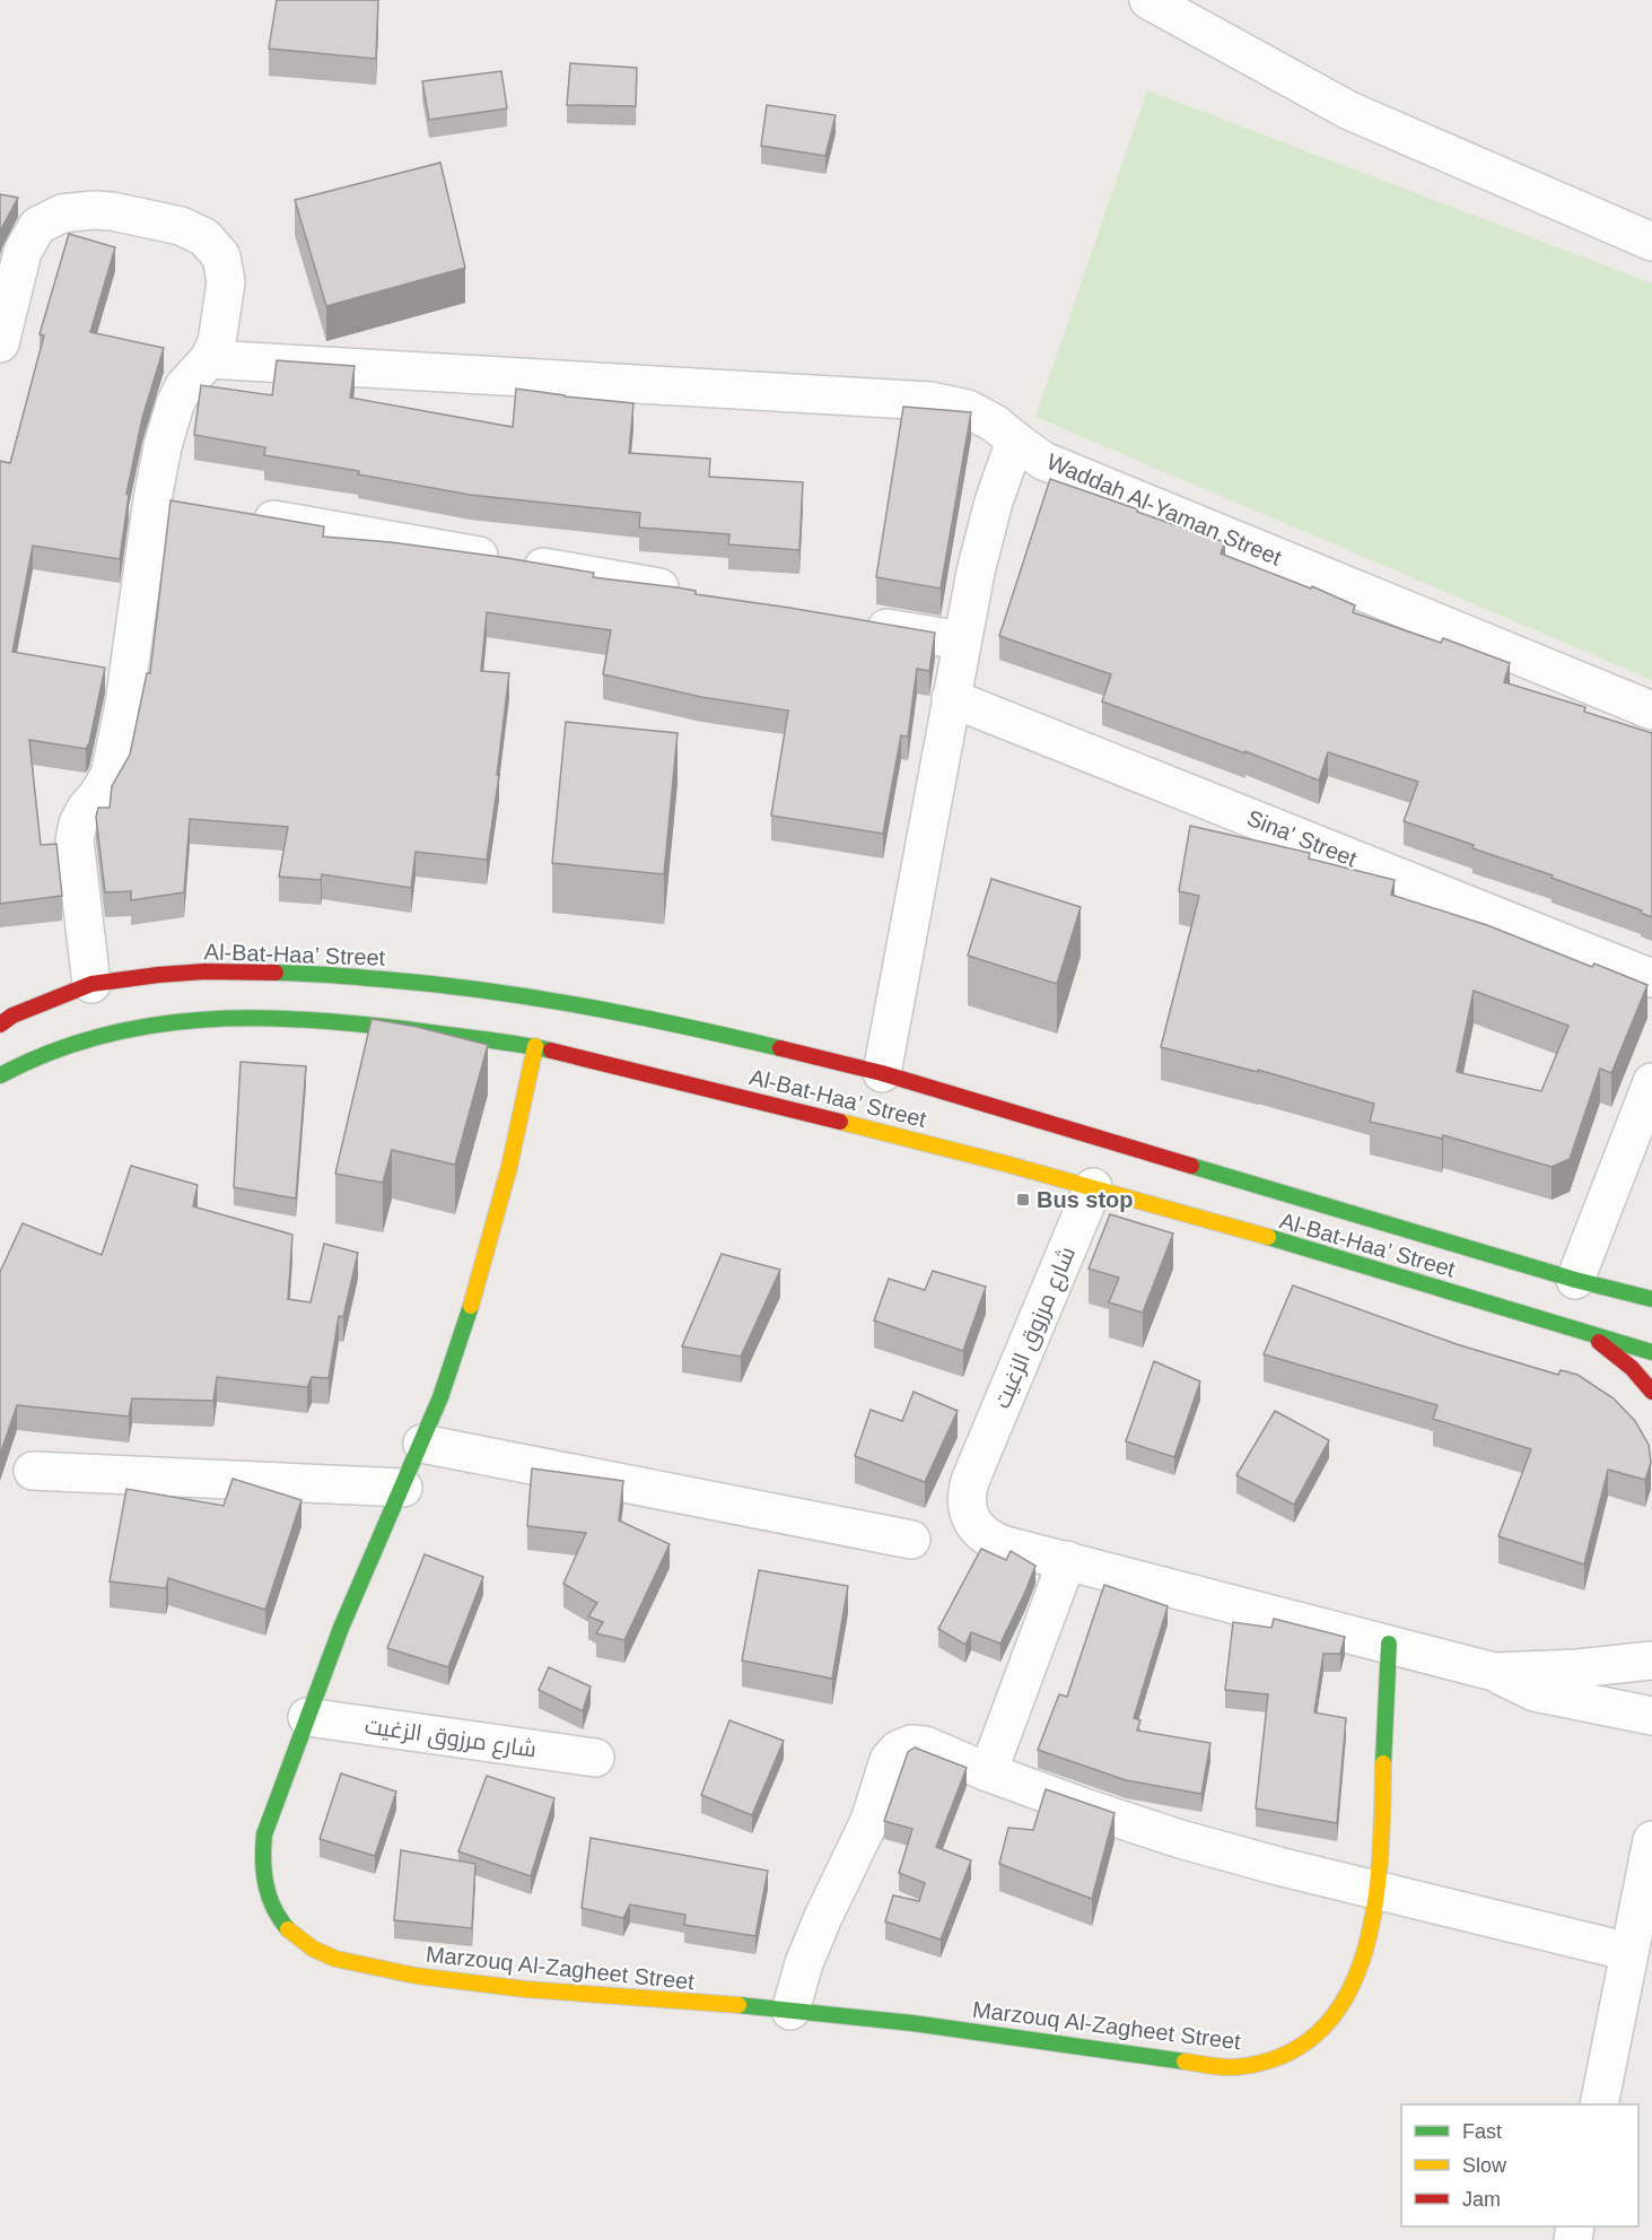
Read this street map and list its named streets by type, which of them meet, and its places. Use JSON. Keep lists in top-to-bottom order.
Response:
{
  "streets": {
    "street": [
      "Waddah Al-Yaman Street",
      "Sina' Street",
      "Al-Bat-Haa’ Street",
      "شارع مرزوق الزغيت",
      "Marzouq Al-Zagheet Street"
    ]
  },
  "crossings": [
    ["Al-Bat-Haa’ Street", "شارع مرزوق الزغيت"],
    ["Al-Bat-Haa’ Street", "Marzouq Al-Zagheet Street"],
    ["شارع مرزوق الزغيت", "Marzouq Al-Zagheet Street"]
  ],
  "places": {
    "transit": ["Bus stop"]
  },
  "legend": ["Fast", "Slow", "Jam"]
}
